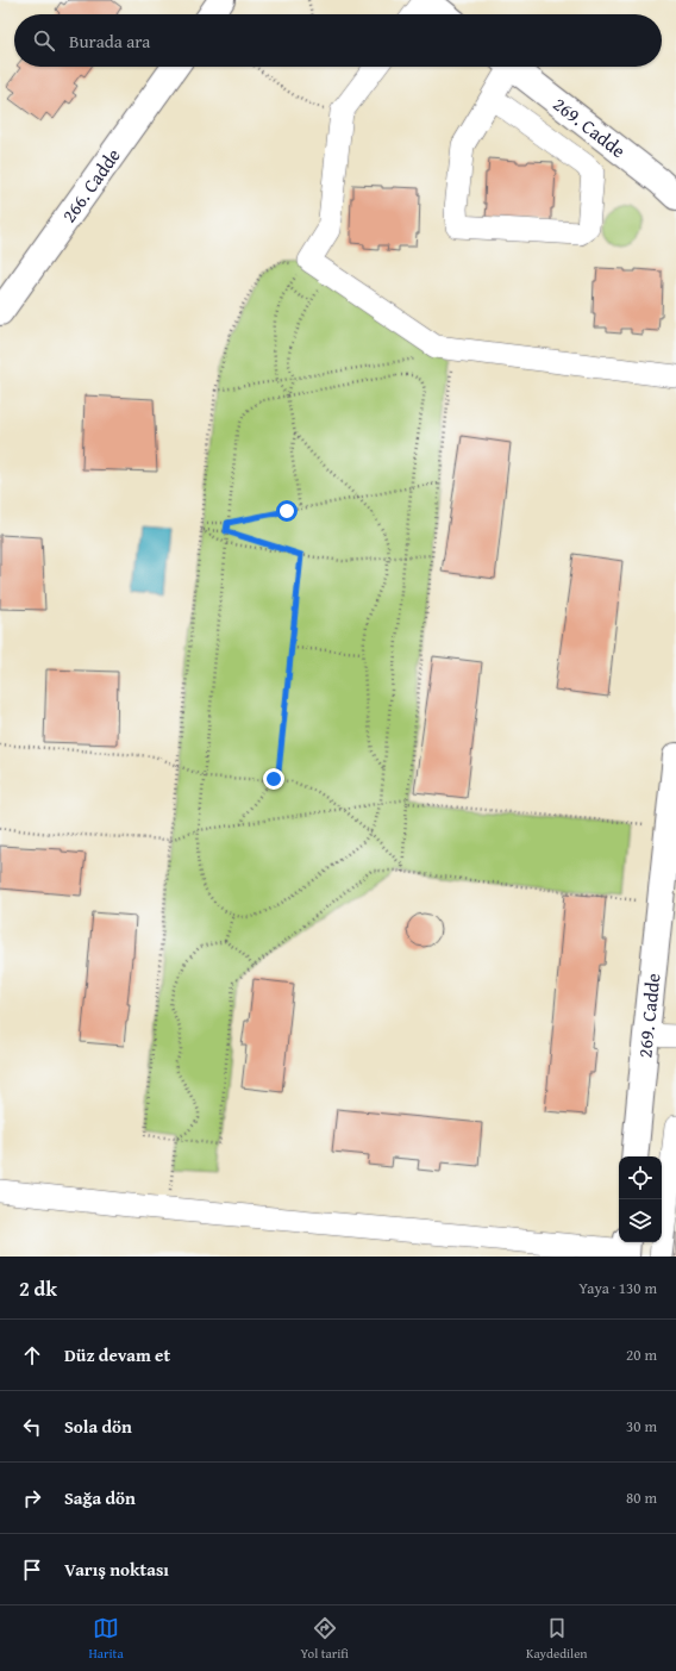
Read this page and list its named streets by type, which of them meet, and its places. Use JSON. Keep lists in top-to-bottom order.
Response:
{
  "streets": {
    "street": ["269. Cadde", "266. Cadde"]
  },
  "page": {
    "search": "Burada ara",
    "heading": ["2 dk", "Yaya · 130 m"],
    "list": [
      ["Düz devam et", "20 m"],
      ["Sola dön", "30 m"],
      ["Sağa dön", "80 m"],
      "Varış noktası"
    ],
    "nav": ["Harita", "Yol tarifi", "Kaydedilen"]
  }
}
